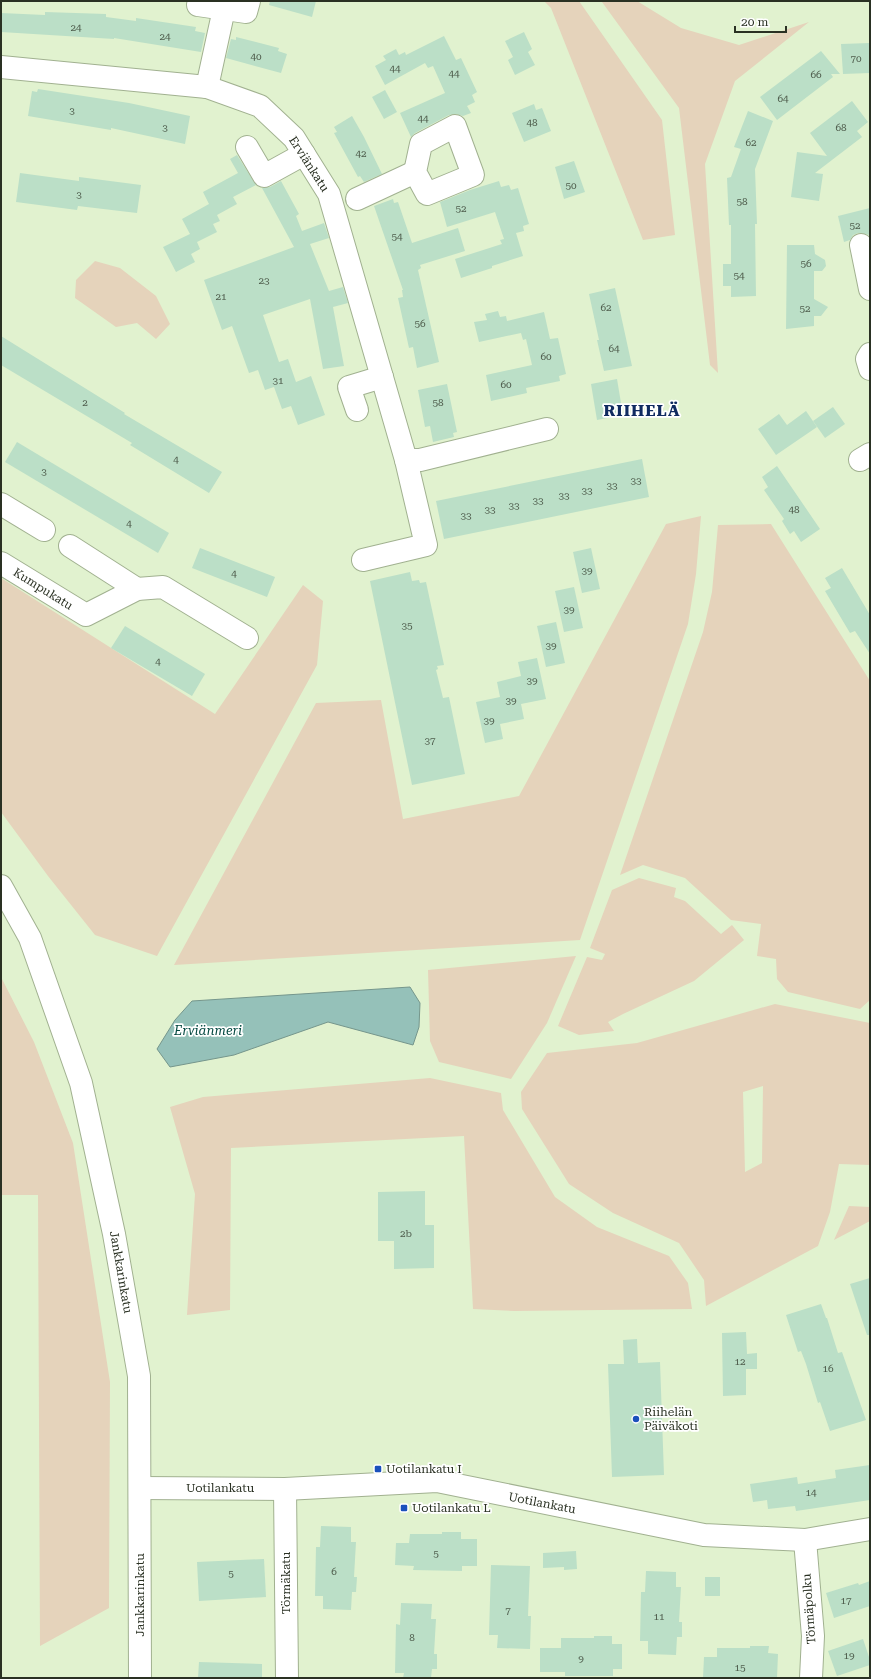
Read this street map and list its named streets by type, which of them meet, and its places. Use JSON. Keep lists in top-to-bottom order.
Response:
{
  "streets": {
    "street": [
      "Erviänkatu",
      "Kumpukatu",
      "Jankkarinkatu",
      "Uotilankatu",
      "Törmäkatu",
      "Törmäpolku"
    ]
  },
  "crossings": [
    ["Jankkarinkatu", "Uotilankatu"],
    ["Uotilankatu", "Törmäkatu"],
    ["Uotilankatu", "Törmäpolku"]
  ],
  "districts": ["RIIHELÄ"],
  "water": ["Erviänmeri"],
  "places": {
    "other": ["Riihelän Päiväkoti"],
    "transit": ["Uotilankatu I", "Uotilankatu L"]
  },
  "house_numbers": [
    "24",
    "24",
    "40",
    "70",
    "44",
    "44",
    "66",
    "64",
    "3",
    "44",
    "48",
    "3",
    "68",
    "62",
    "42",
    "50",
    "3",
    "58",
    "52",
    "52",
    "54",
    "56",
    "54",
    "23",
    "21",
    "62",
    "52",
    "56",
    "64",
    "60",
    "31",
    "60",
    "2",
    "58",
    "4",
    "3",
    "33",
    "33",
    "33",
    "33",
    "33",
    "33",
    "33",
    "48",
    "33",
    "4",
    "39",
    "4",
    "39",
    "35",
    "39",
    "4",
    "39",
    "39",
    "39",
    "37",
    "2b",
    "12",
    "16",
    "14",
    "5",
    "6",
    "5",
    "17",
    "7",
    "11",
    "8",
    "19",
    "9",
    "15"
  ],
  "scale_bar": "20 m"
}
